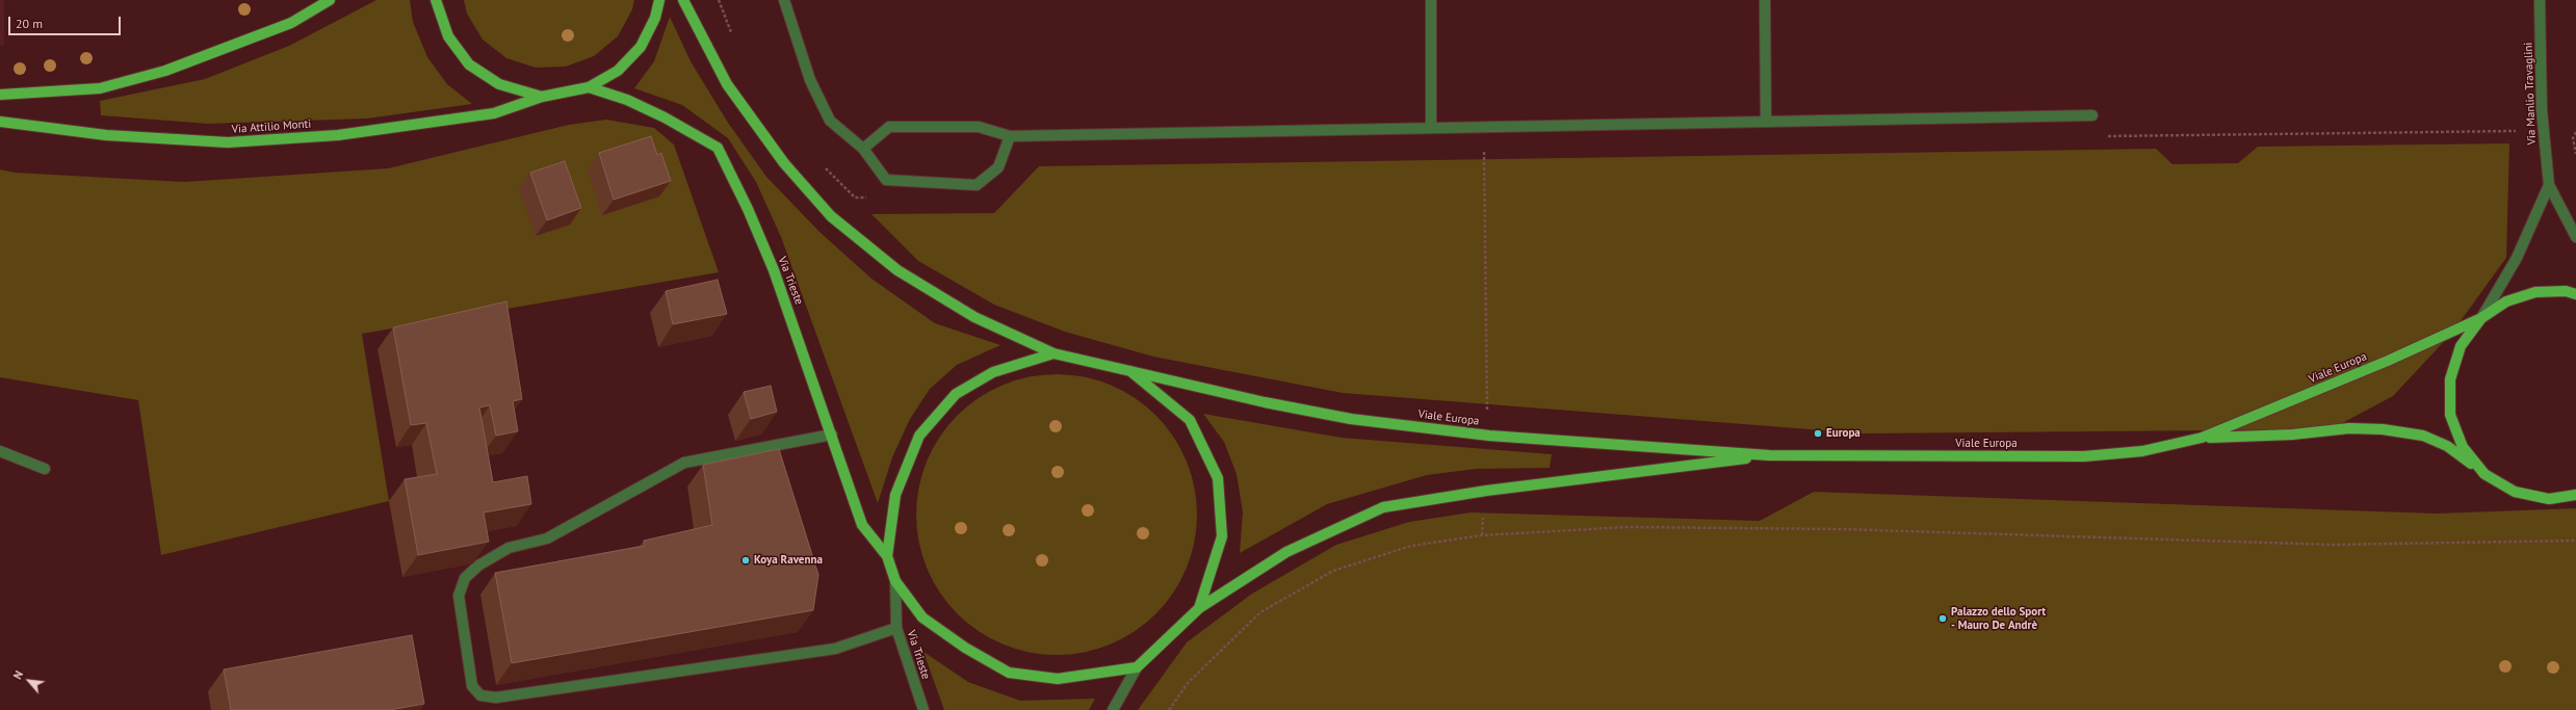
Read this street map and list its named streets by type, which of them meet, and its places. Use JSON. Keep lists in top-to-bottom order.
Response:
{
  "streets": {
    "main road": ["Via Attilio Monti", "Via Trieste", "Viale Europa"],
    "street": ["Via Manlio Travaglini"]
  },
  "crossings": [
    ["Via Manlio Travaglini", "Viale Europa"],
    ["Via Attilio Monti", "Via Trieste"]
  ],
  "places": ["Europa", "Koya Ravenna", "Palazzo dello Sport - Mauro De Andrè"],
  "scale_bar": "20 m",
  "north": "top left"
}
